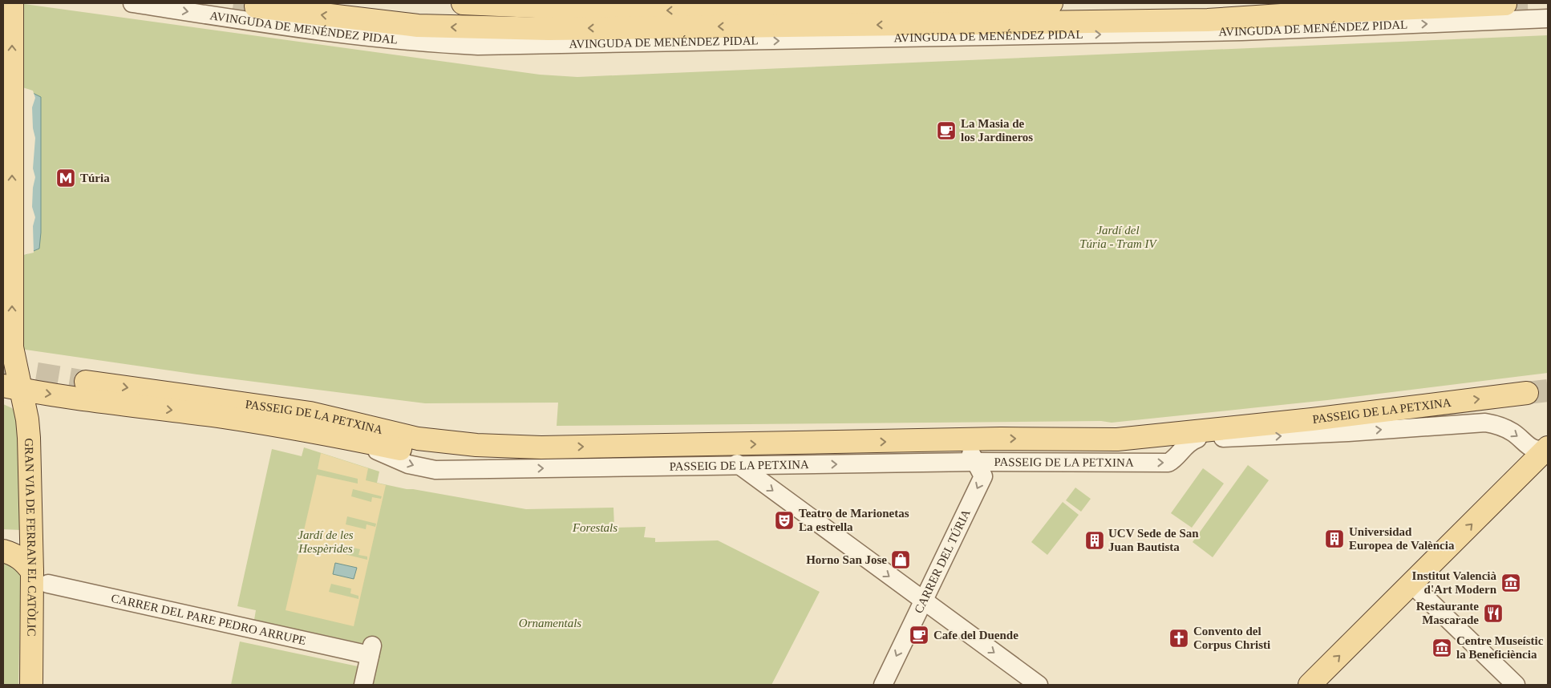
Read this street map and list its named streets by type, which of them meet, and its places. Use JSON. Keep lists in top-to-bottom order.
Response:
{
  "streets": {
    "main road": ["AVINGUDA DE MENÉNDEZ PIDAL", "PASSEIG DE LA PETXINA", "GRAN VIA DE FERRAN EL CATÒLIC"],
    "street": ["CARRER DEL TÚRIA", "CARRER DEL PARE PEDRO ARRUPE"]
  },
  "crossings": [
    ["PASSEIG DE LA PETXINA", "GRAN VIA DE FERRAN EL CATÒLIC"],
    ["PASSEIG DE LA PETXINA", "CARRER DEL TÚRIA"],
    ["GRAN VIA DE FERRAN EL CATÒLIC", "CARRER DEL PARE PEDRO ARRUPE"]
  ],
  "one_way": ["PASSEIG DE LA PETXINA", "GRAN VIA DE FERRAN EL CATÒLIC", "CARRER DEL TÚRIA"],
  "parks": [
    "Jardí del Túria - Tram IV",
    "Forestals",
    "Jardí de les Hespèrides",
    "Ornamentals"
  ],
  "places": {
    "cafe": ["La Masia de los Jardineros", "Cafe del Duende"],
    "metro station": ["Túria"],
    "theatre": ["Teatro de Marionetas La estrella"],
    "building": ["Universidad Europea de València", "UCV Sede de San Juan Bautista"],
    "shop": ["Horno San Jose"],
    "museum": ["Institut Valencià d'Art Modern", "Centre Museístic la Beneficiència"],
    "restaurant": ["Restaurante Mascarade"],
    "church": ["Convento del Corpus Christi"]
  }
}
